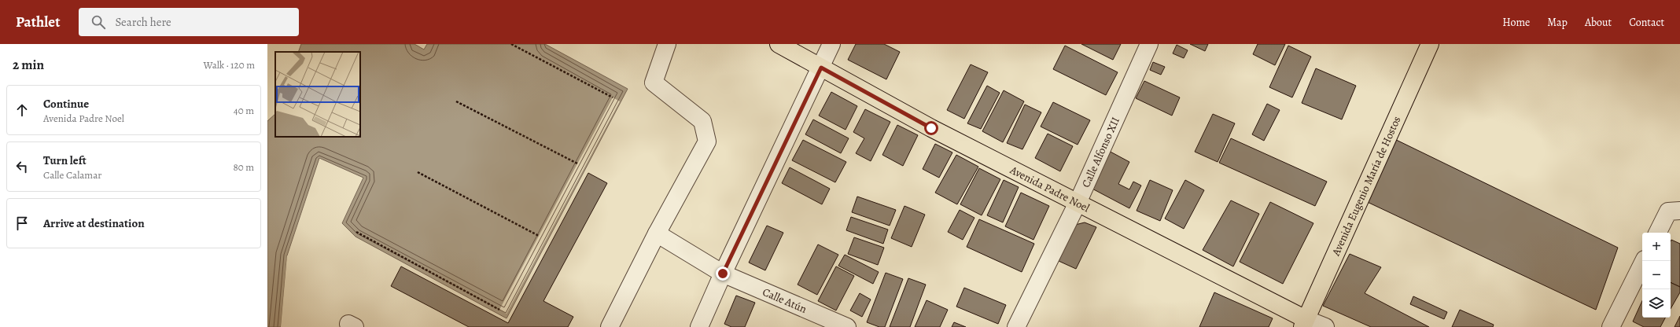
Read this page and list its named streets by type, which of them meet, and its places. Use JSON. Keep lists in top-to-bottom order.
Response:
{
  "streets": {
    "main road": ["Avenida Eugenio María de Hostos", "Avenida Padre Noel"],
    "street": ["Calle Alfonso XII", "Calle Atún"]
  },
  "crossings": [
    ["Calle Alfonso XII", "Avenida Padre Noel"],
    ["Avenida Eugenio María de Hostos", "Avenida Padre Noel"]
  ],
  "page": {
    "header": "Pathlet",
    "search": "Search here",
    "nav": [
      "Home",
      "Map",
      "About",
      "Contact"
    ],
    "heading": ["2 min", "Walk · 120 m"],
    "list": [
      ["Continue", "Avenida Padre Noel", "40 m"],
      ["Turn left", "Calle Calamar", "80 m"],
      "Arrive at destination"
    ],
    "map_buttons": ["+", "−"]
  }
}
